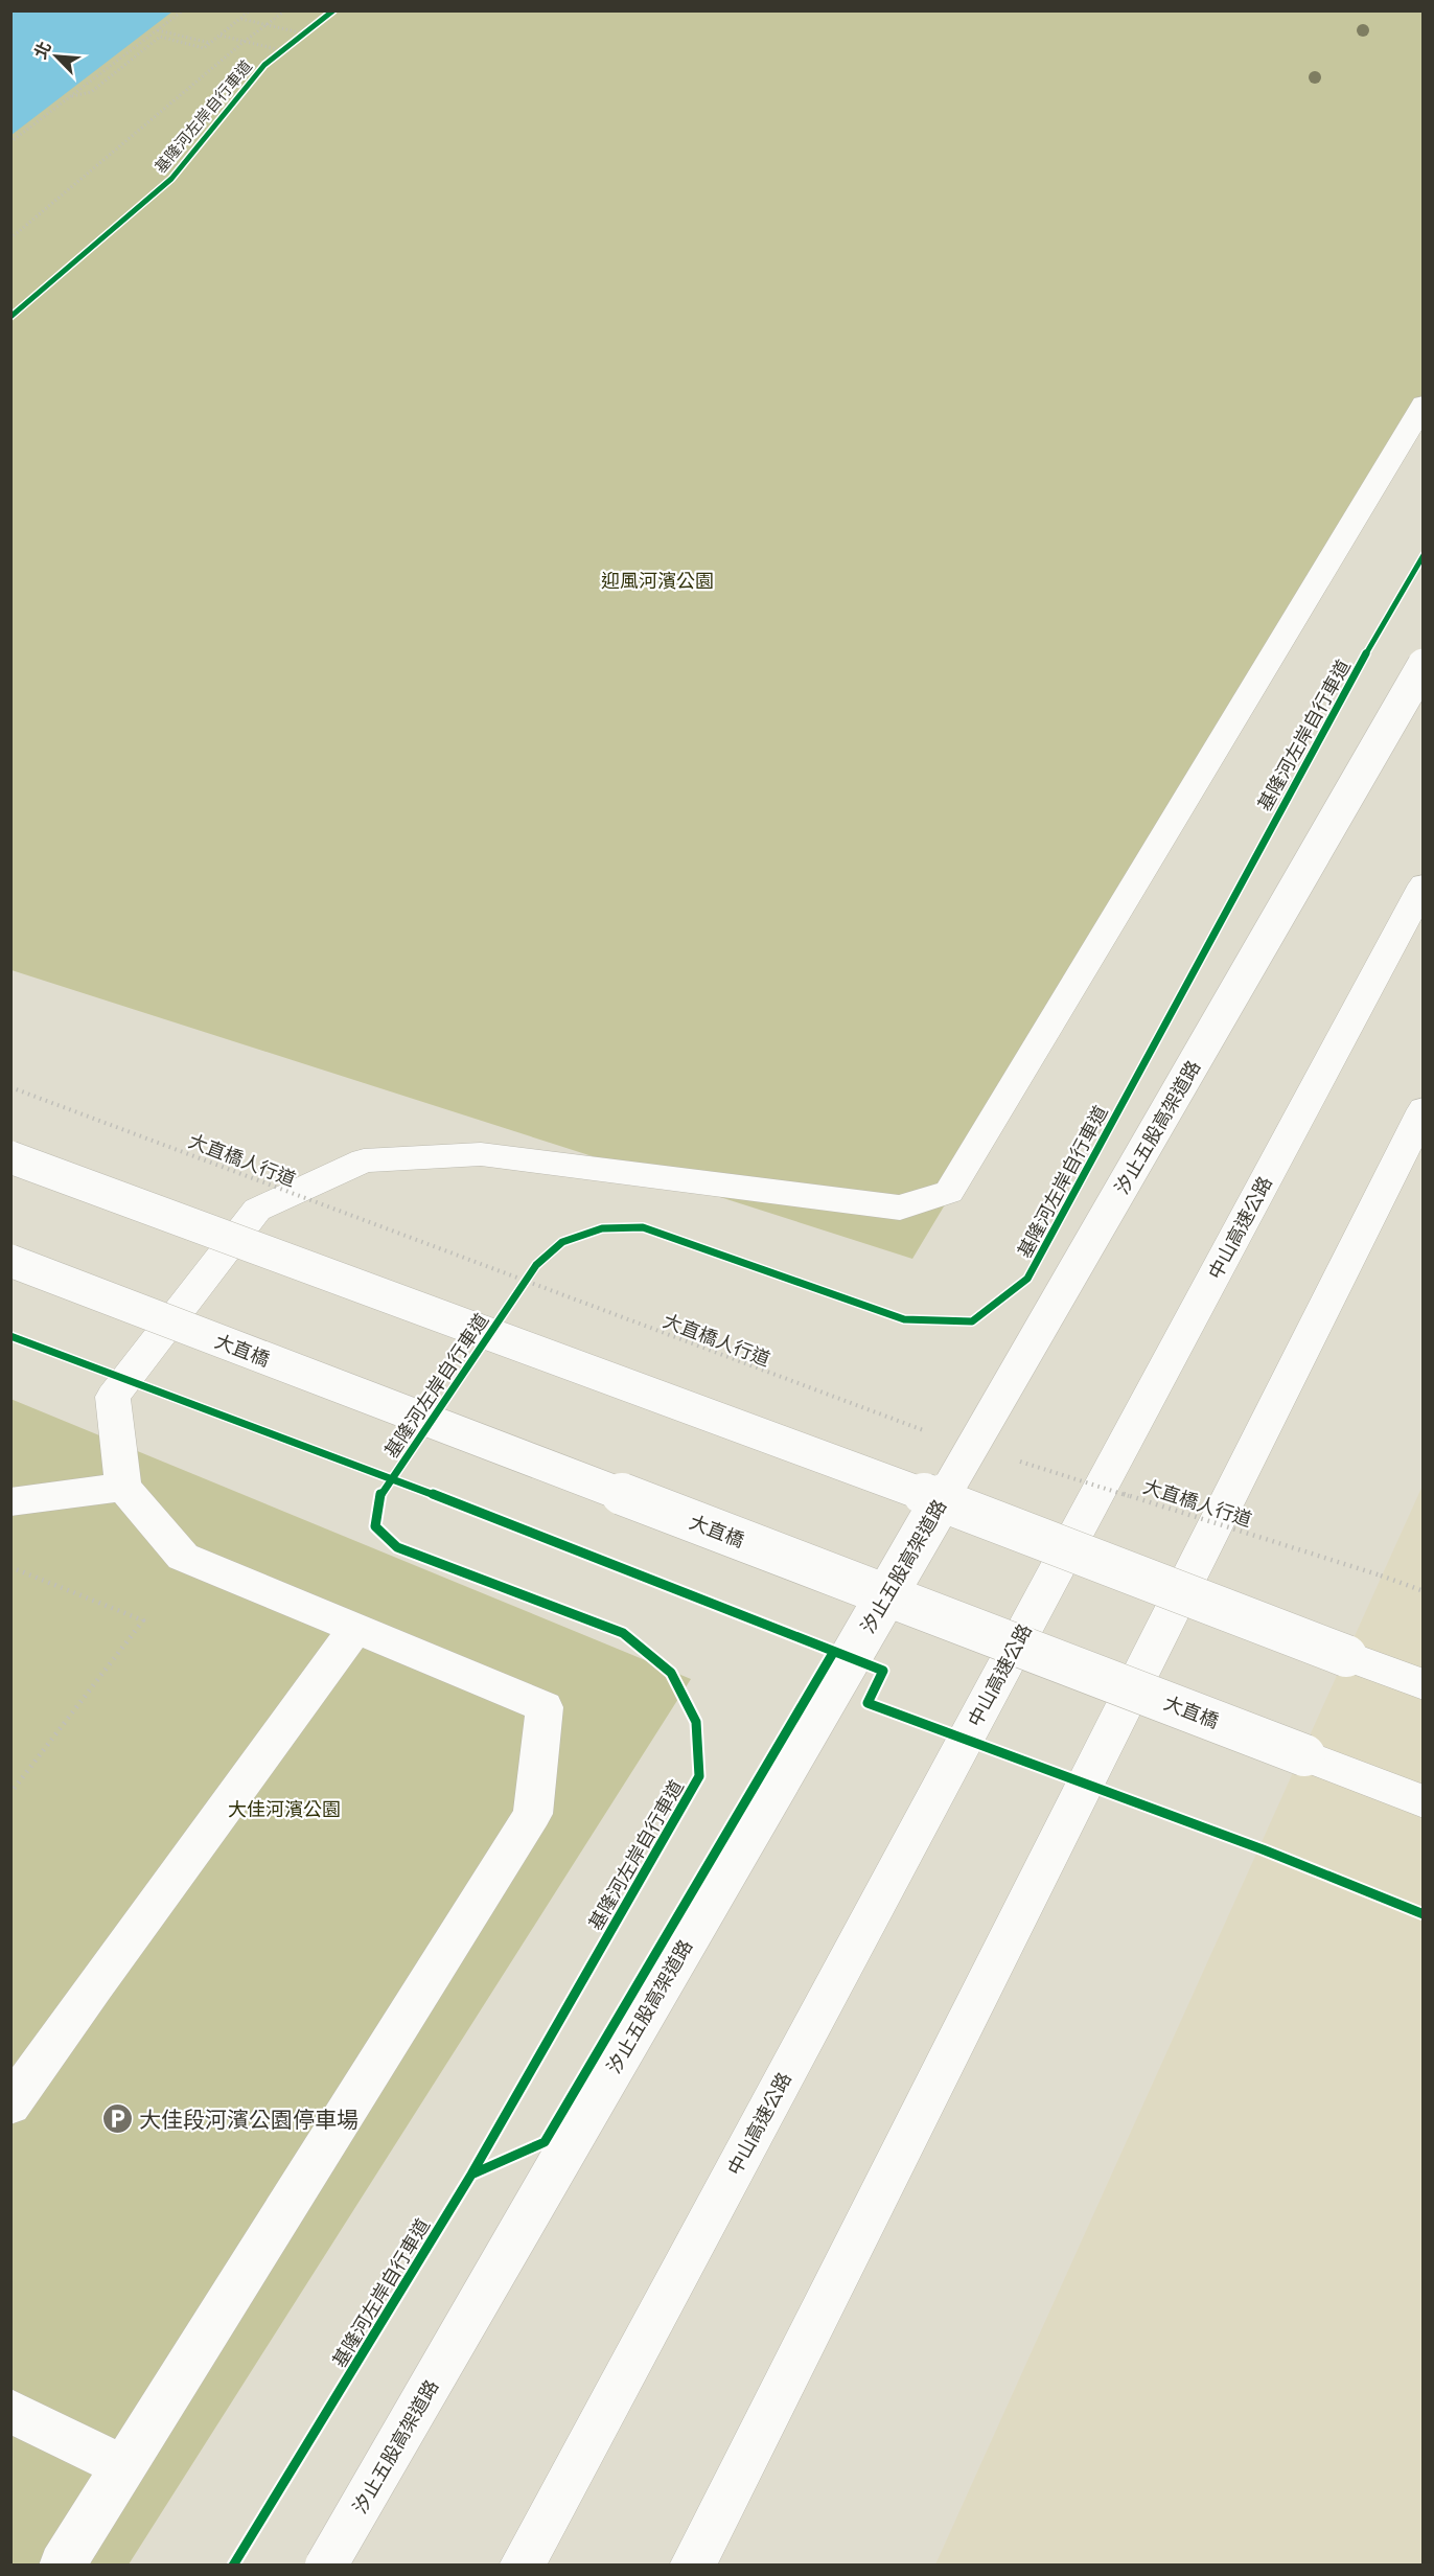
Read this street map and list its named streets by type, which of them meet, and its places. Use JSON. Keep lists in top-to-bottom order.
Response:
{
  "streets": {
    "main road": ["汐止五股高架道路", "中山高速公路", "大直橋"],
    "path": ["大直橋人行道"],
    "cycle path": ["基隆河左岸自行車道"]
  },
  "parks": ["迎風河濱公園", "大佳河濱公園"],
  "places": {
    "parking": ["大佳段河濱公園停車場"]
  },
  "north": "top left"
}
